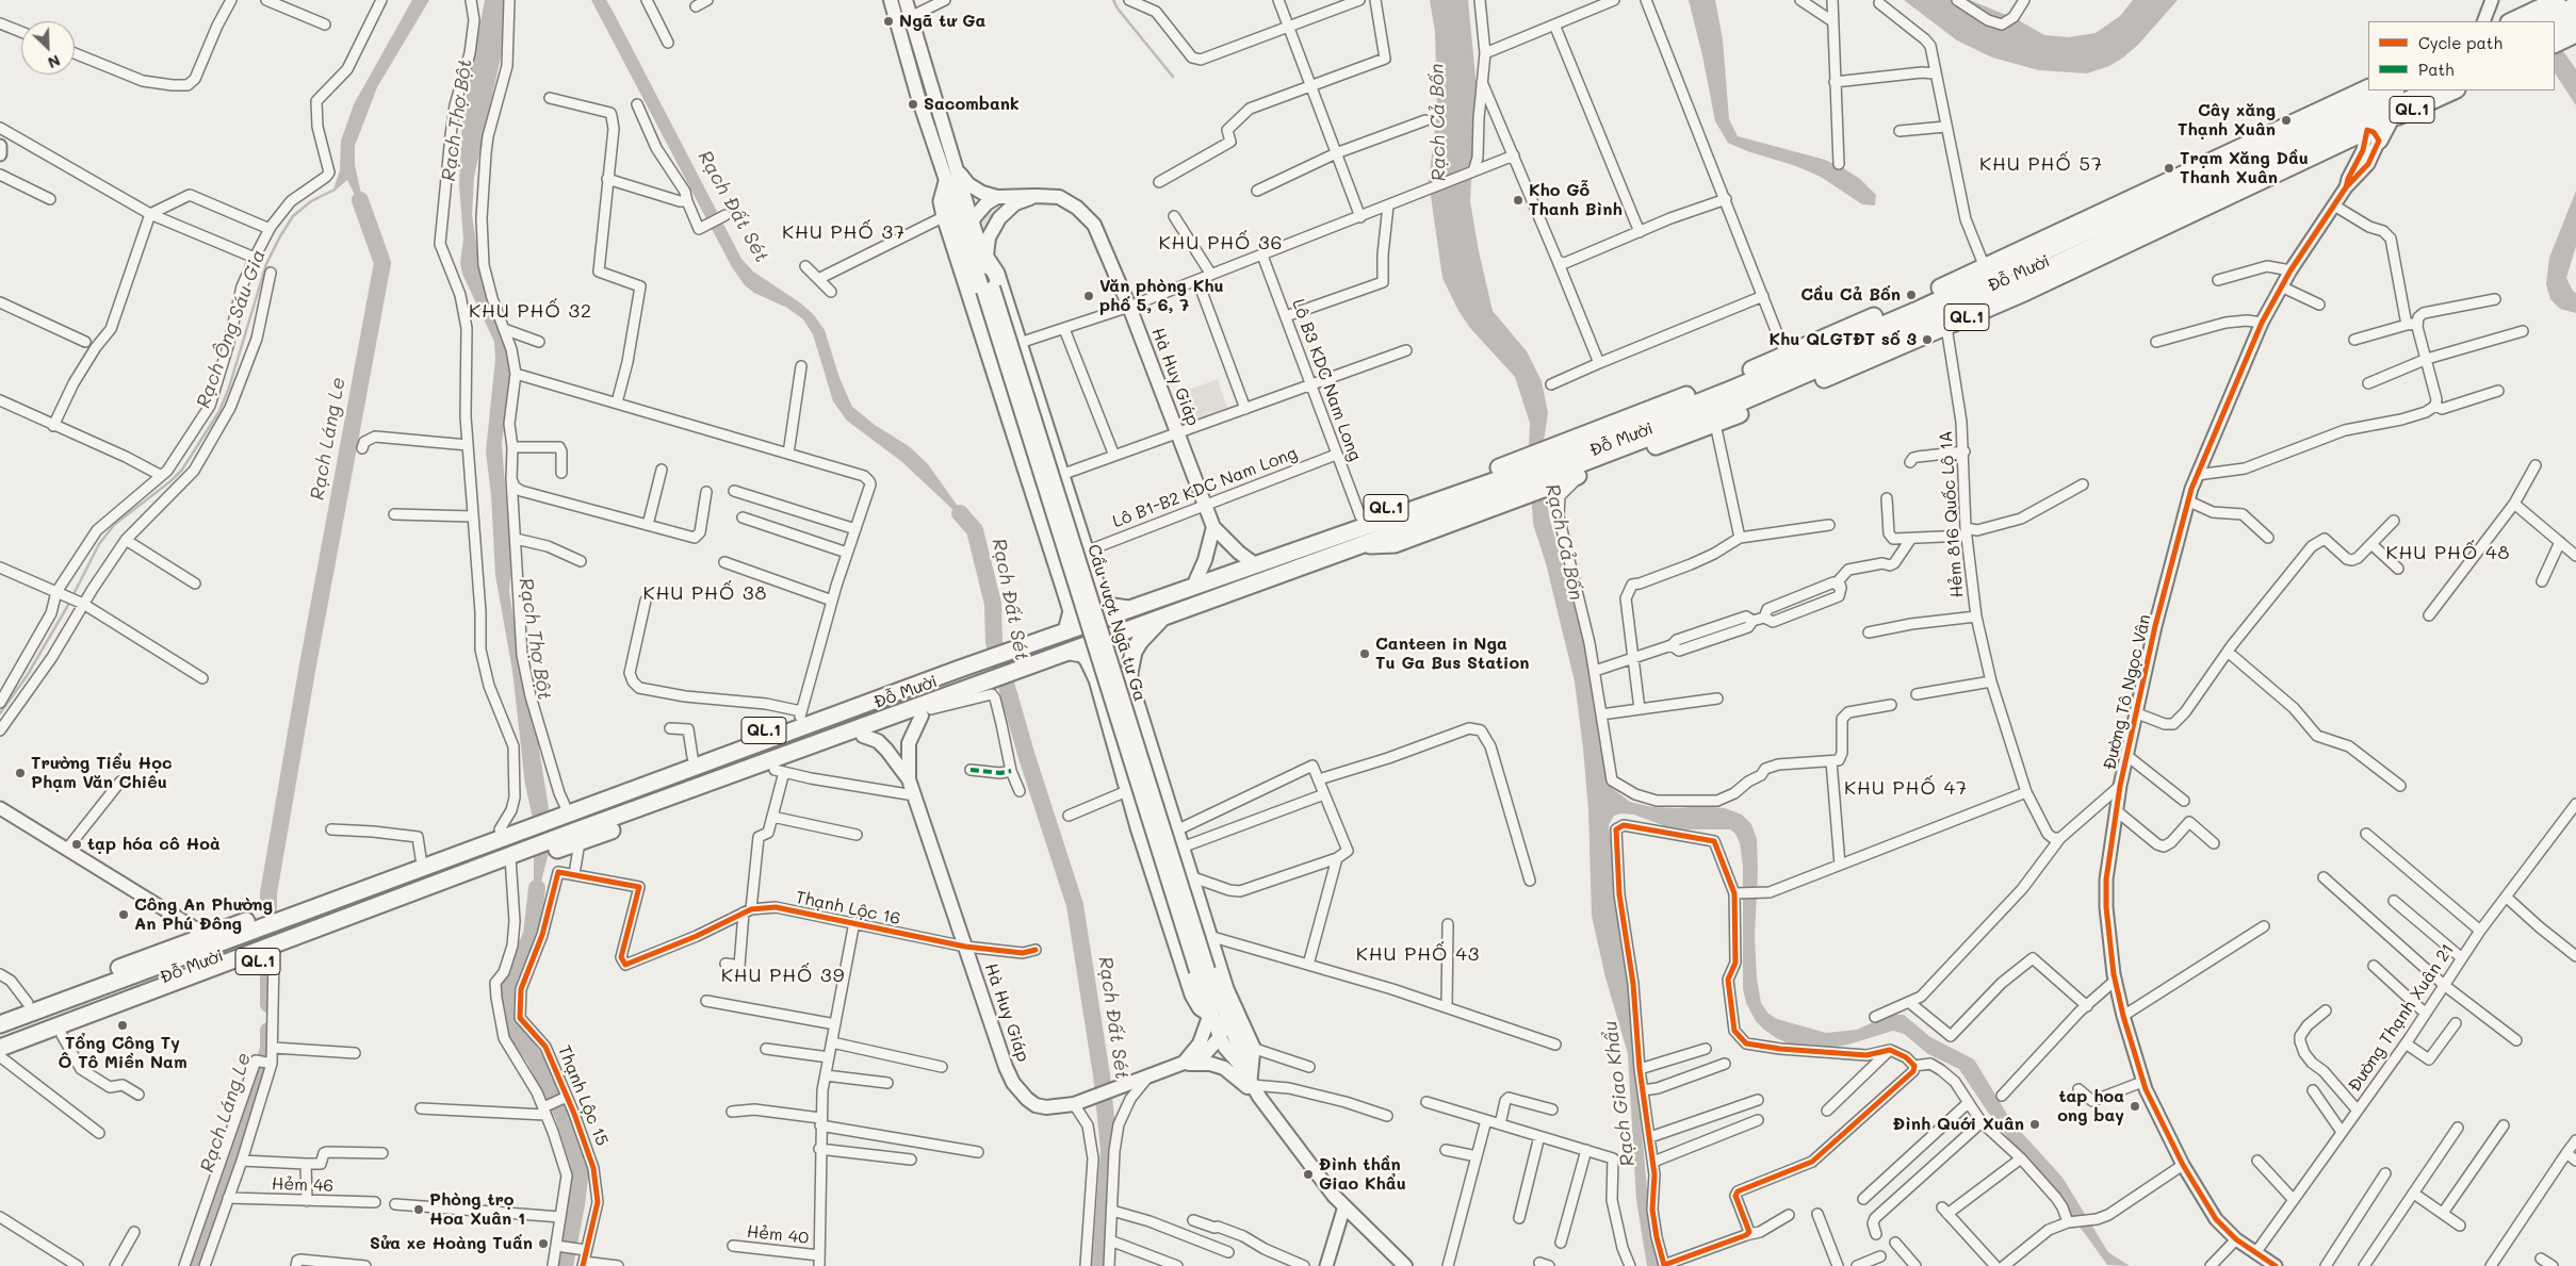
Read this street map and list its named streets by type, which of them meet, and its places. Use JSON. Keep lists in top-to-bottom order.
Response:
{
  "streets": {
    "highway": ["QL.1", "Đỗ Mười"],
    "main road": ["Hà Huy Giáp", "Cầu vượt Ngã tư Ga"],
    "street": [
      "Lô B3 KDC Nam Long",
      "Lô B1-B2 KDC Nam Long",
      "Hẻm 816 Quốc Lộ 1A",
      "Đường Tô Ngọc Vân",
      "Thạnh Lộc 16",
      "Đường Thạnh Xuân 21",
      "Thạnh Lộc 15",
      "Hẻm 46",
      "Hẻm 40"
    ]
  },
  "crossings": [
    ["QL.1", "Đỗ Mười"],
    ["QL.1", "Hà Huy Giáp"],
    ["QL.1", "Lô B3 KDC Nam Long"],
    ["Đỗ Mười", "Hà Huy Giáp"],
    ["Đỗ Mười", "Hẻm 816 Quốc Lộ 1A"],
    ["Đỗ Mười", "Đường Tô Ngọc Vân"],
    ["Hà Huy Giáp", "Lô B1-B2 KDC Nam Long"],
    ["Hà Huy Giáp", "Cầu vượt Ngã tư Ga"],
    ["Hà Huy Giáp", "Thạnh Lộc 16"],
    ["Lô B3 KDC Nam Long", "Lô B1-B2 KDC Nam Long"],
    ["Đường Tô Ngọc Vân", "Đường Thạnh Xuân 21"],
    ["Thạnh Lộc 16", "Thạnh Lộc 15"],
    ["Thạnh Lộc 16", "Hẻm 40"]
  ],
  "districts": [
    "KHU PHỐ 57",
    "KHU PHỐ 37",
    "KHU PHỐ 36",
    "KHU PHỐ 32",
    "KHU PHỐ 48",
    "KHU PHỐ 38",
    "KHU PHỐ 47",
    "KHU PHỐ 43",
    "KHU PHỐ 39"
  ],
  "water": [
    "Rạch Thợ Bột",
    "Rạch Cả Bốn",
    "Rạch Đất Sét",
    "Rạch Ông Sáu Gia",
    "Rạch Láng Le",
    "Rạch Giao Khẩu"
  ],
  "places": [
    "Ngã tư Ga",
    "Sacombank",
    "Cây xăng Thạnh Xuân",
    "Trạm Xăng Dầu Thanh Xuân",
    "Kho Gỗ Thanh Bình",
    "Cầu Cả Bốn",
    "Văn phòng Khu phố 5, 6, 7",
    "Khu QLGTĐT số 3",
    "Canteen in Nga Tu Ga Bus Station",
    "Trường Tiểu Học Phạm Văn Chiêu",
    "tạp hóa cô Hoà",
    "Công An Phường An Phú Đông",
    "Tổng Công Ty Ô Tô Miền Nam",
    "tap hoa ong bay",
    "Đình Quới Xuân",
    "Đình thần Giao Khẩu",
    "Phòng trọ Hoa Xuân 1",
    "Sửa xe Hoàng Tuấn"
  ],
  "legend": ["Cycle path", "Path"],
  "north": "bottom right"
}
